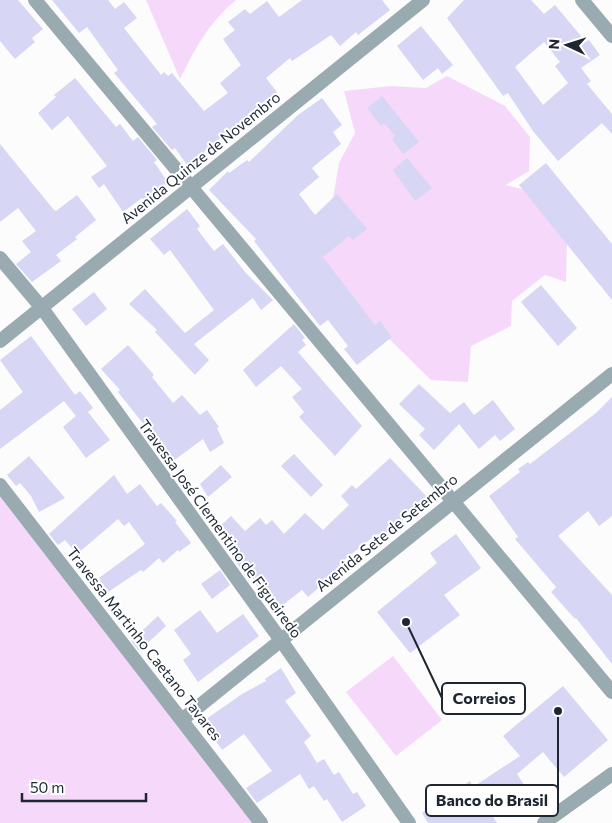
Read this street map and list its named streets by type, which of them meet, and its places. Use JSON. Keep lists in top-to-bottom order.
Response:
{
  "streets": {
    "street": [
      "Avenida Quinze de Novembro",
      "Travessa José Clementino de Figueiredo",
      "Avenida Sete de Setembro",
      "Travessa Martinho Caetano Tavares"
    ]
  },
  "crossings": [
    ["Avenida Quinze de Novembro", "Travessa José Clementino de Figueiredo"],
    ["Travessa José Clementino de Figueiredo", "Avenida Sete de Setembro"],
    ["Avenida Sete de Setembro", "Travessa Martinho Caetano Tavares"]
  ],
  "places": ["Correios", "Banco do Brasil"],
  "scale_bar": "50 m",
  "north": "left"
}
